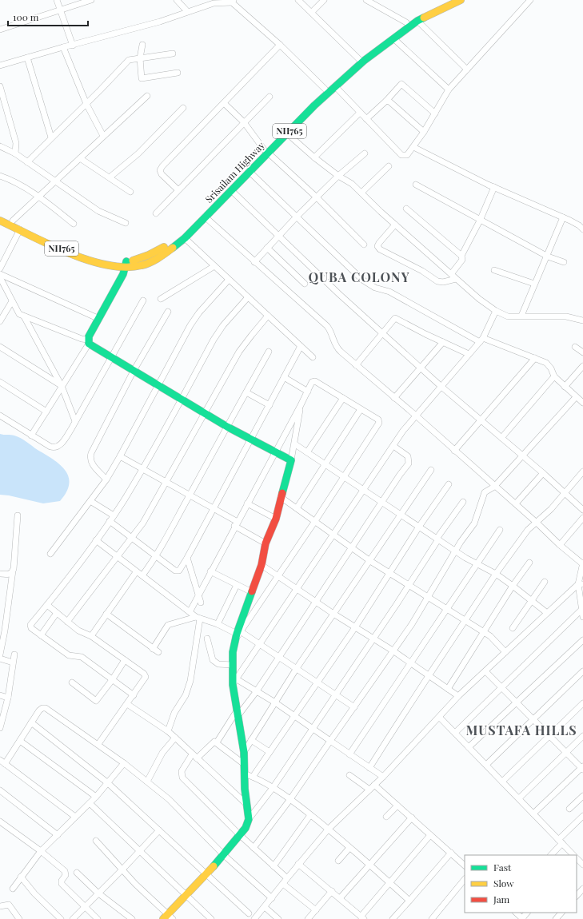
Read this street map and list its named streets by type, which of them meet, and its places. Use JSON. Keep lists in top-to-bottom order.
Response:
{
  "streets": {
    "main road": ["NH765", "Srisailam Highway"]
  },
  "districts": ["QUBA COLONY", "MUSTAFA HILLS"],
  "legend": ["Fast", "Slow", "Jam"],
  "scale_bar": "100 m"
}
